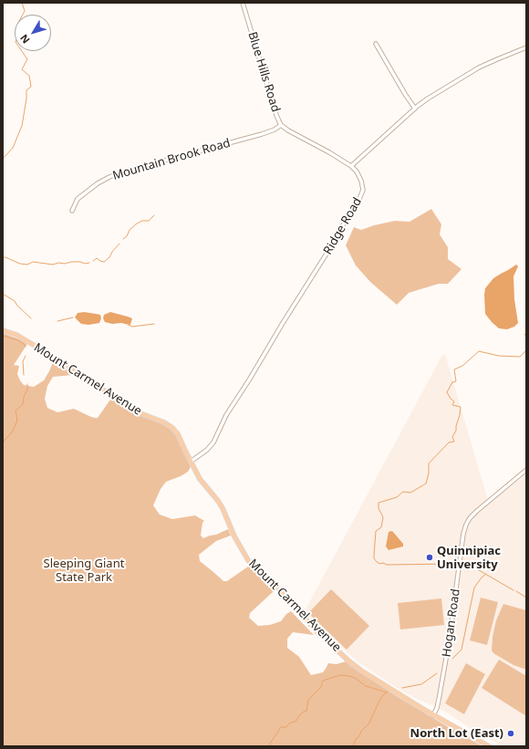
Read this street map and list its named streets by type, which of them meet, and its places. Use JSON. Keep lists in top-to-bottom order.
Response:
{
  "streets": {
    "main road": ["Mount Carmel Avenue"],
    "street": [
      "Blue Hills Road",
      "Mountain Brook Road",
      "Ridge Road",
      "Hogan Road"
    ]
  },
  "crossings": [
    ["Blue Hills Road", "Mountain Brook Road"],
    ["Blue Hills Road", "Ridge Road"],
    ["Ridge Road", "Mount Carmel Avenue"],
    ["Mount Carmel Avenue", "Hogan Road"]
  ],
  "parks": ["Sleeping Giant State Park"],
  "places": ["Quinnipiac University", "North Lot (East)"],
  "north": "bottom left"
}
